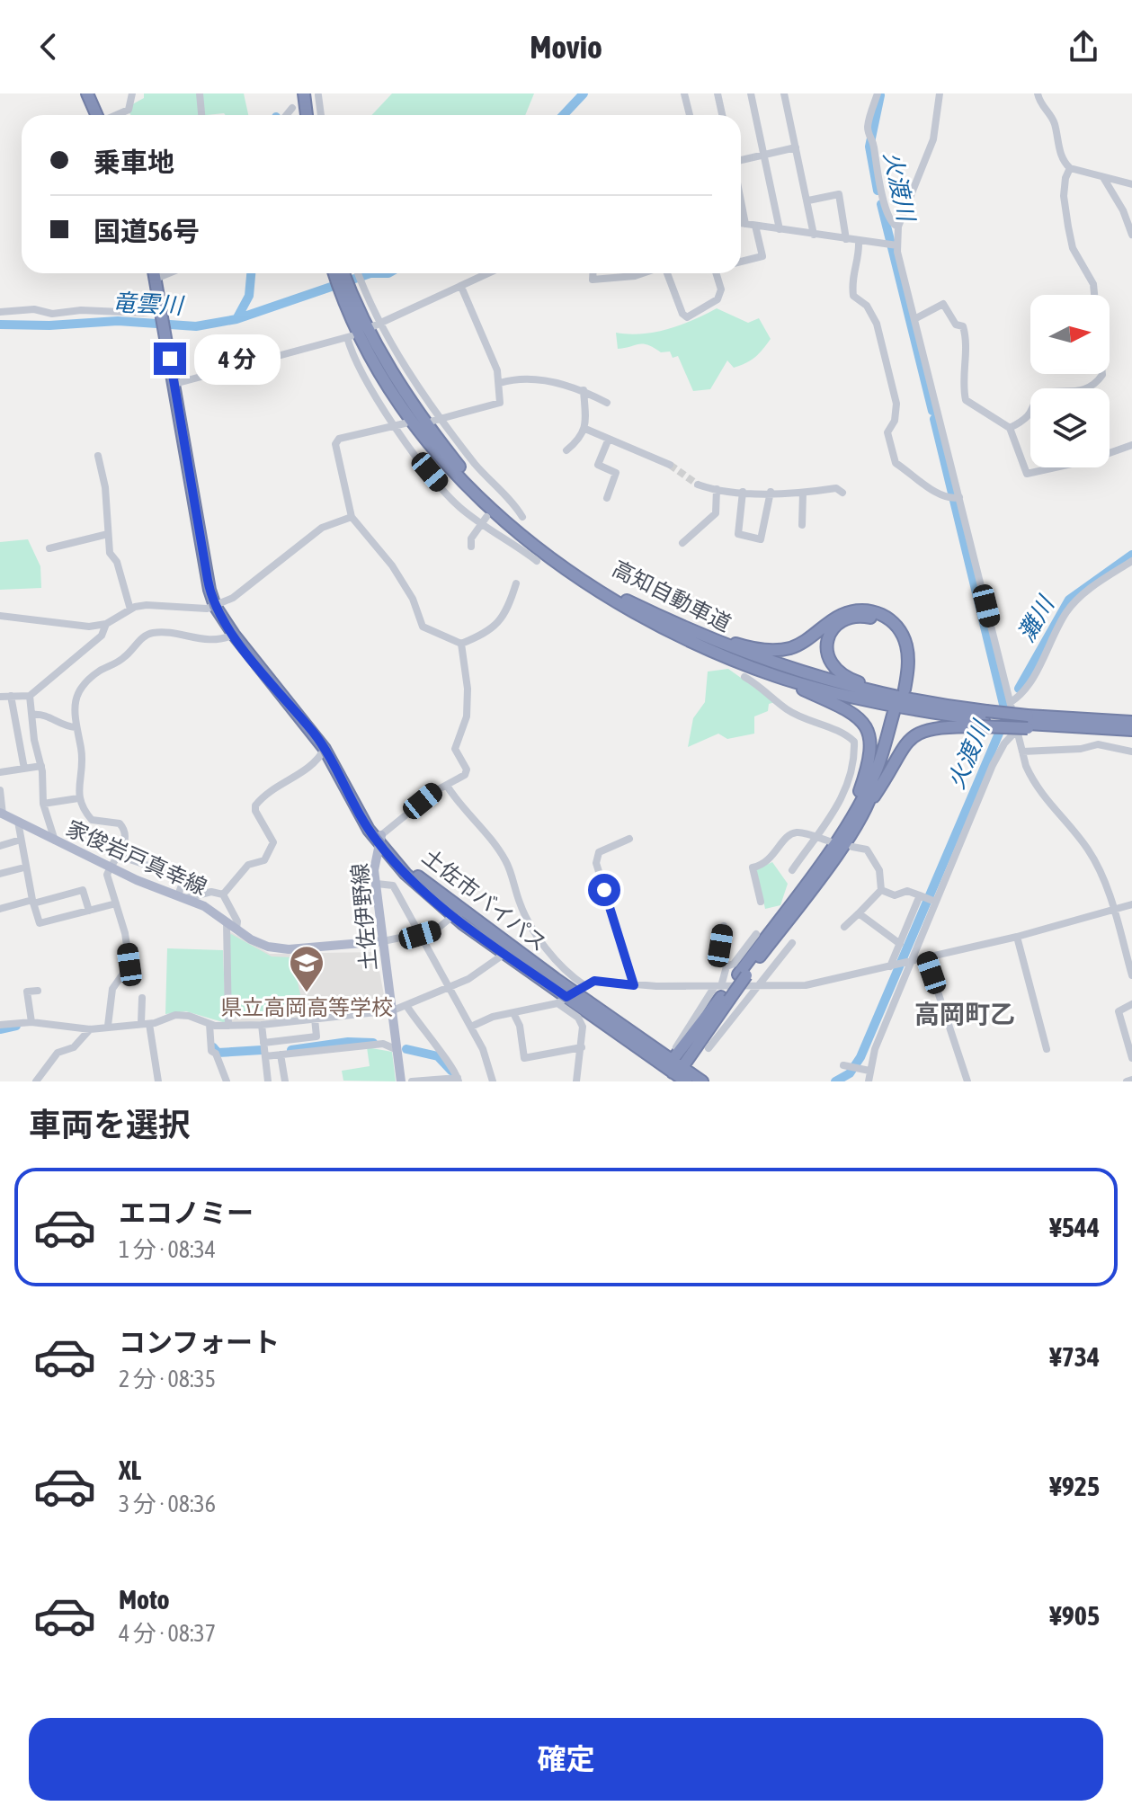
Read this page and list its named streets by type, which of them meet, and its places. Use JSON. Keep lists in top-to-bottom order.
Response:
{
  "streets": {
    "highway": ["高知自動車道", "土佐市バイパス"],
    "main road": ["家俊岩戸真幸線", "土佐伊野線"]
  },
  "crossings": [
    ["家俊岩戸真幸線", "土佐伊野線"],
    ["土佐市バイパス", "土佐伊野線"]
  ],
  "districts": ["高岡町乙"],
  "water": ["火渡川", "竜雲川", "灘川"],
  "places": {
    "school or university": ["県立高岡高等学校"]
  },
  "north": "right",
  "page": {
    "header": "Movio",
    "banner": ["乗車地", "国道56号"],
    "bubble": "4 分",
    "heading": "車両を選択",
    "list": [
      {
        "name": "エコノミー",
        "note": "1 分 · 08:34",
        "value": "¥544"
      },
      {
        "name": "コンフォート",
        "note": "2 分 · 08:35",
        "value": "¥734"
      },
      {
        "name": "XL",
        "note": "3 分 · 08:36",
        "value": "¥925"
      },
      {
        "name": "Moto",
        "note": "4 分 · 08:37",
        "value": "¥905"
      }
    ],
    "buttons": "確定"
  }
}
